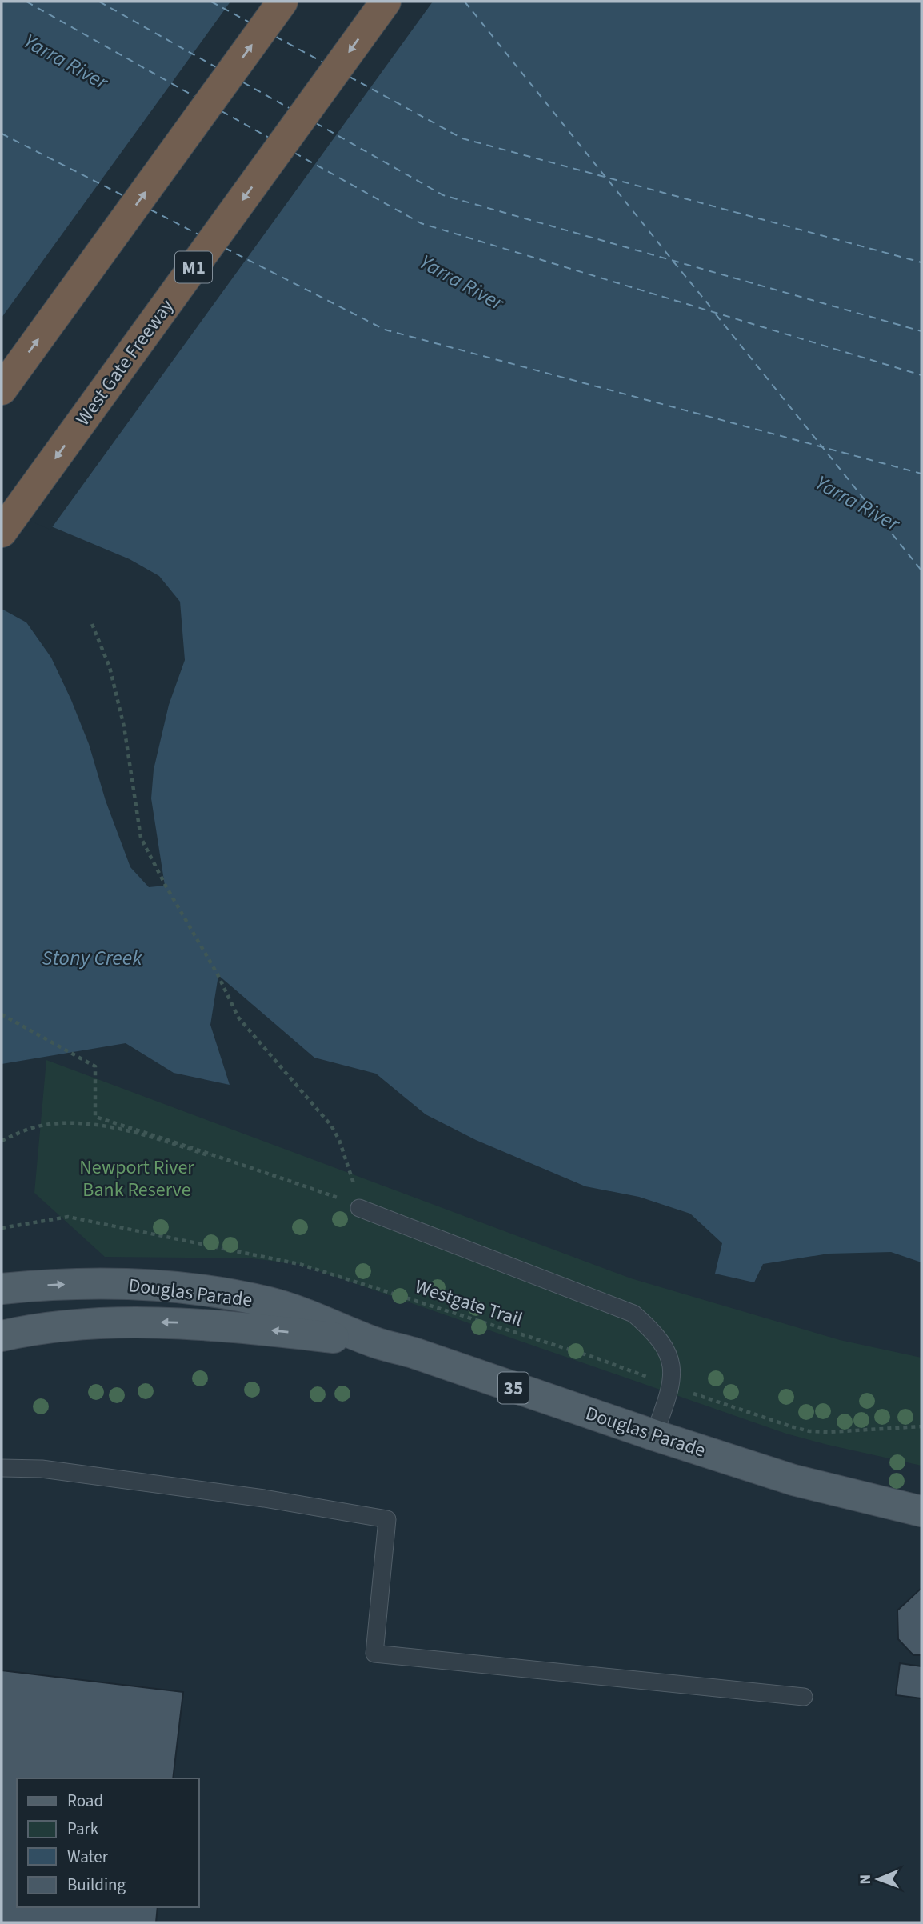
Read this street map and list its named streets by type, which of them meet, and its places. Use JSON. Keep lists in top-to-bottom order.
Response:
{
  "streets": {
    "highway": ["M1", "West Gate Freeway"],
    "main road": ["Douglas Parade", "35"],
    "path": ["Westgate Trail"]
  },
  "water": ["Yarra River", "Stony Creek"],
  "parks": ["Newport River Bank Reserve"],
  "legend": [
    "Road",
    "Park",
    "Water",
    "Building"
  ],
  "north": "left"
}
